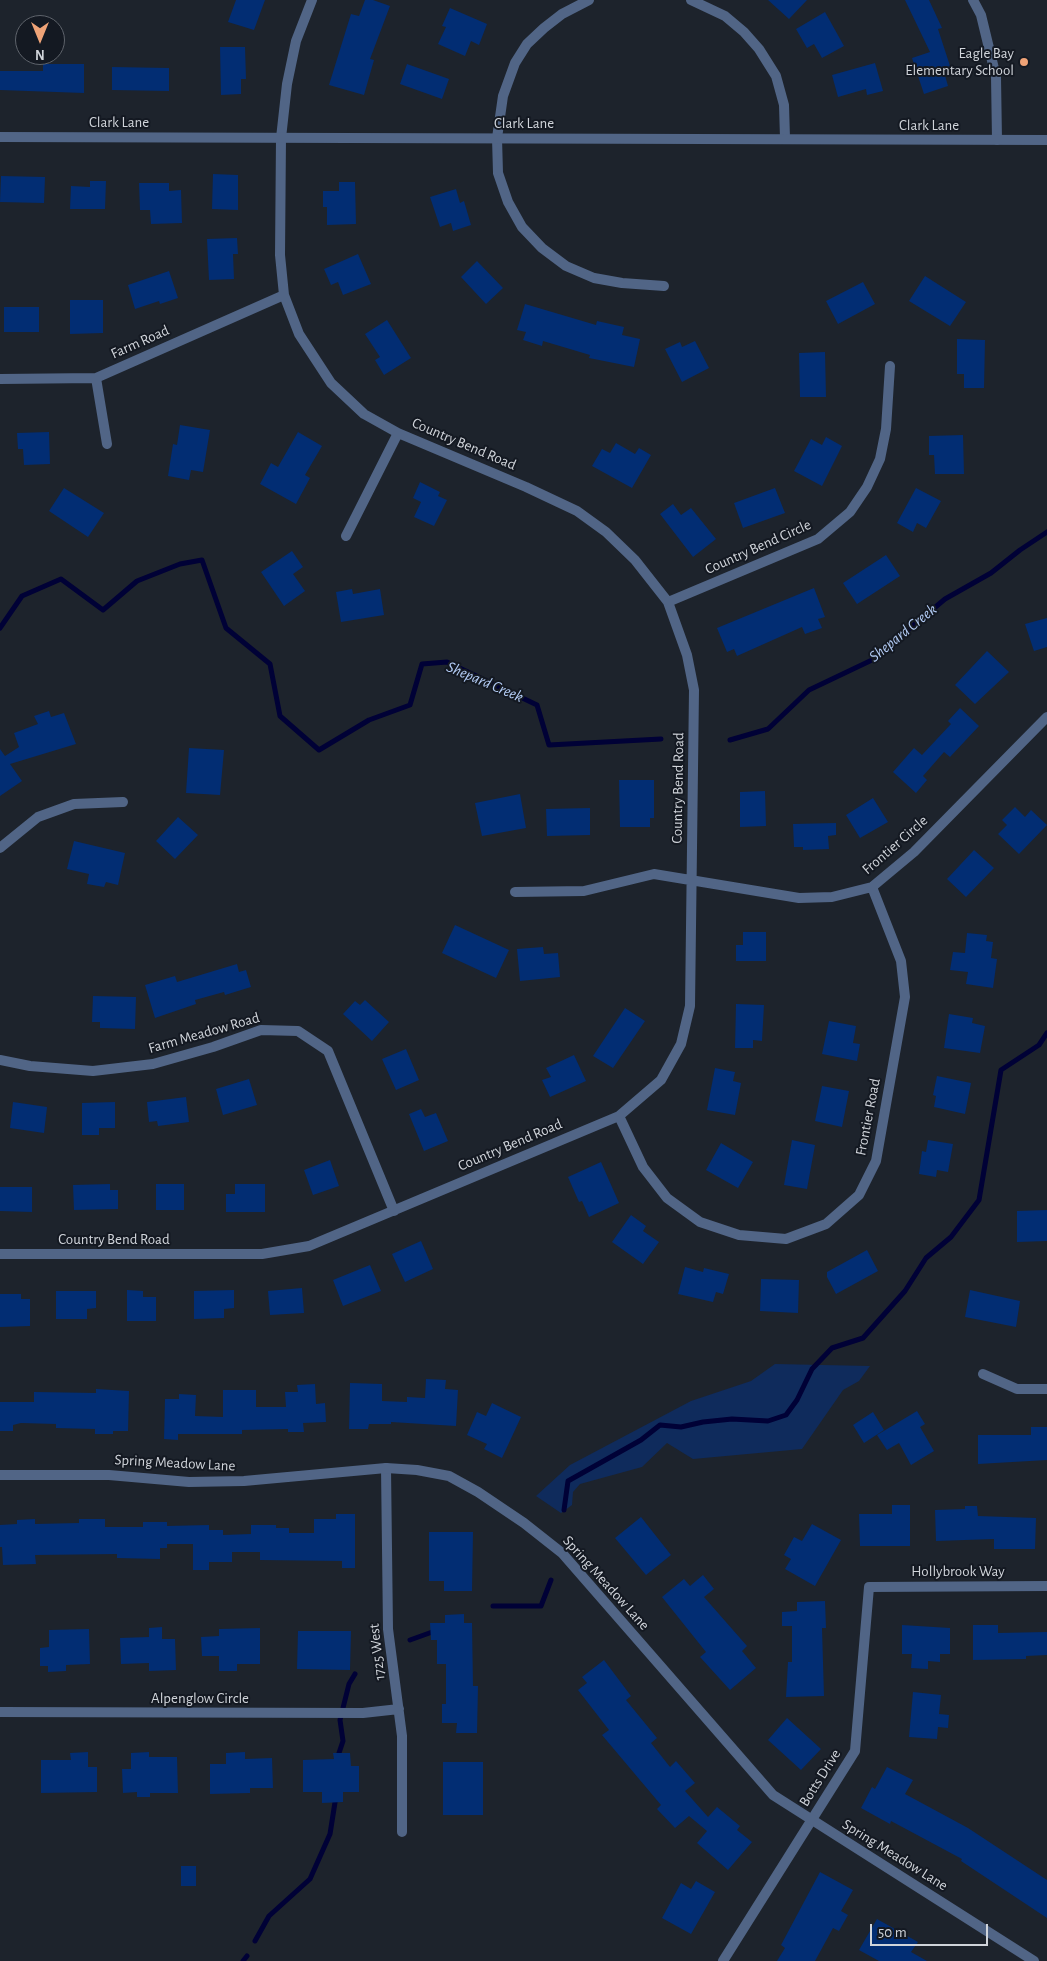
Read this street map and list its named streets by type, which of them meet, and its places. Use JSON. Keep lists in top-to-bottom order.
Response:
{
  "streets": {
    "street": [
      "Clark Lane",
      "Farm Road",
      "Country Bend Road",
      "Country Bend Circle",
      "Frontier Circle",
      "Farm Meadow Road",
      "Frontier Road",
      "Spring Meadow Lane",
      "Hollybrook Way",
      "1725 West",
      "Alpenglow Circle",
      "Botts Drive"
    ]
  },
  "crossings": [
    ["Clark Lane", "Country Bend Road"],
    ["Farm Road", "Country Bend Road"],
    ["Country Bend Road", "Country Bend Circle"],
    ["Country Bend Road", "Frontier Circle"],
    ["Country Bend Road", "Farm Meadow Road"],
    ["Country Bend Road", "Frontier Road"],
    ["Frontier Circle", "Frontier Road"],
    ["Spring Meadow Lane", "1725 West"],
    ["Spring Meadow Lane", "Botts Drive"],
    ["Hollybrook Way", "Botts Drive"],
    ["1725 West", "Alpenglow Circle"]
  ],
  "water": ["Shepard Creek"],
  "places": ["Eagle Bay Elementary School"],
  "scale_bar": "50 m",
  "north": "bottom"
}
